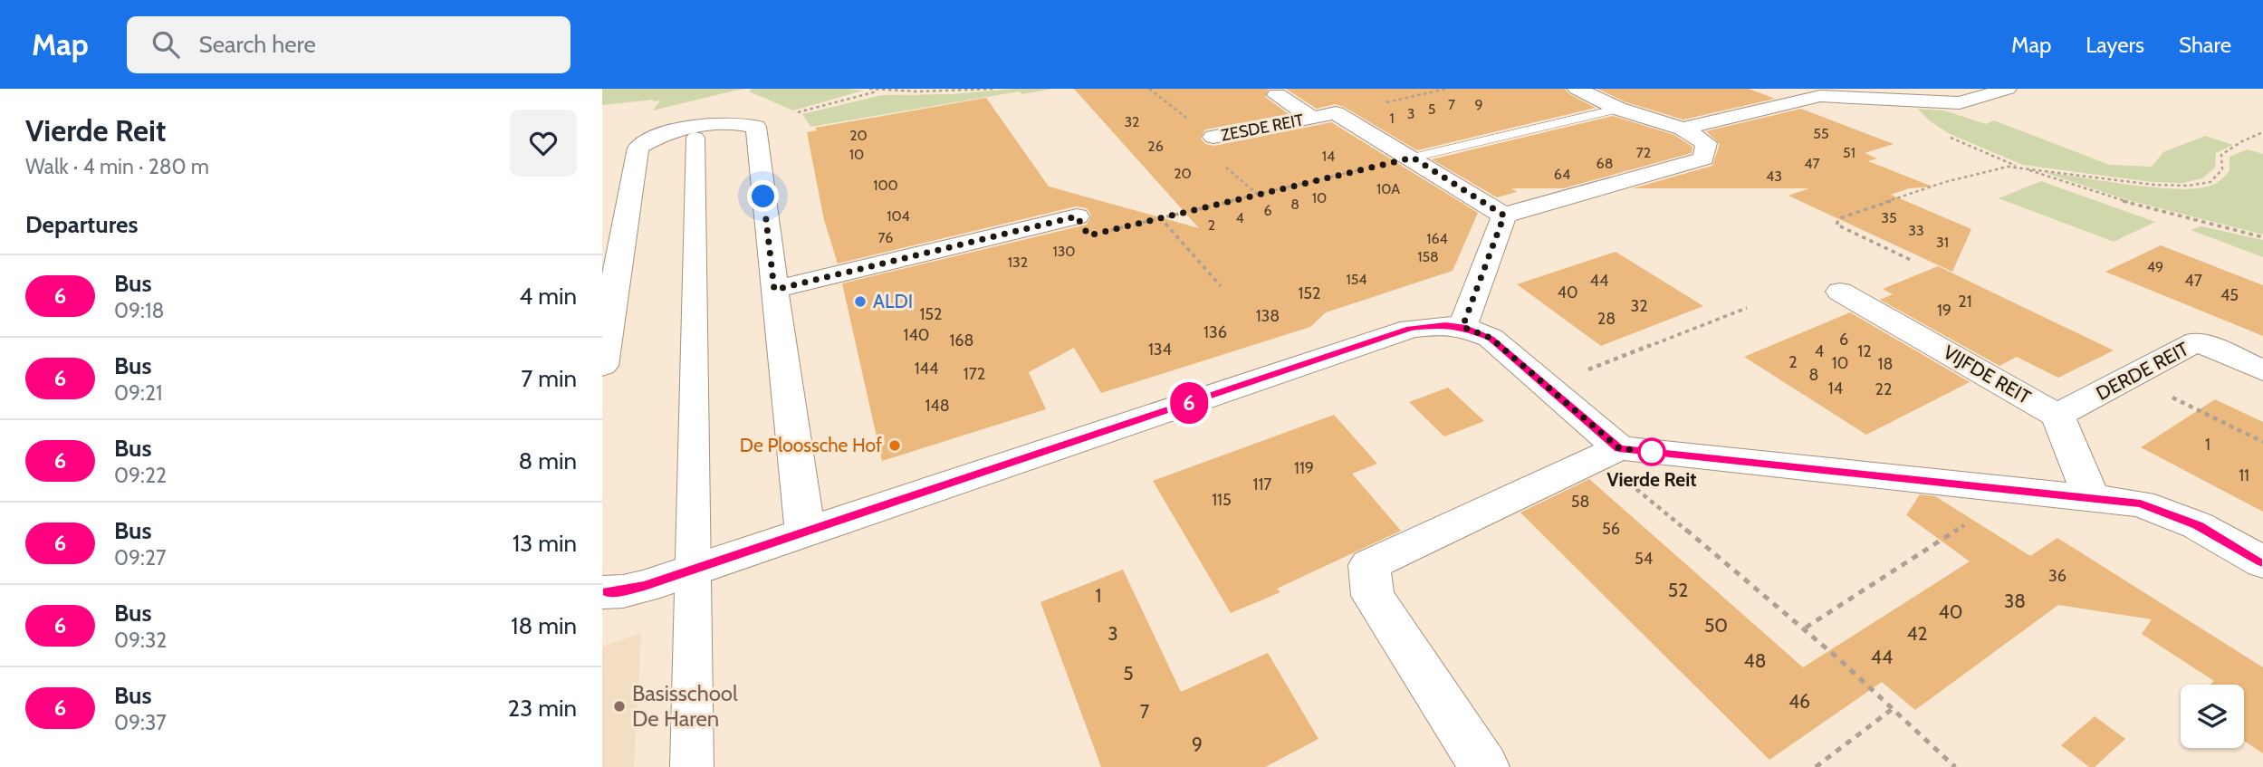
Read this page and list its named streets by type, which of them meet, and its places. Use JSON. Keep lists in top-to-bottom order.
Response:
{
  "streets": {
    "street": ["ZESDE REIT", "DERDE REIT", "VIJFDE REIT"]
  },
  "crossings": [
    ["DERDE REIT", "VIJFDE REIT"]
  ],
  "places": [
    "ALDI",
    "De Ploossche Hof",
    "Vierde Reit",
    "Basisschool De Haren"
  ],
  "lines": ["bus line 6"],
  "house_numbers": [
    "7",
    "9",
    "5",
    "3",
    "1",
    "32",
    "55",
    "20",
    "26",
    "72",
    "51",
    "10",
    "14",
    "68",
    "47",
    "20",
    "64",
    "43",
    "100",
    "10A",
    "10",
    "8",
    "6",
    "104",
    "4",
    "35",
    "2",
    "33",
    "76",
    "164",
    "31",
    "130",
    "158",
    "132",
    "49",
    "154",
    "44",
    "47",
    "40",
    "152",
    "45",
    "21",
    "32",
    "19",
    "152",
    "138",
    "28",
    "136",
    "140",
    "6",
    "168",
    "134",
    "4",
    "12",
    "2",
    "10",
    "18",
    "144",
    "172",
    "8",
    "14",
    "22",
    "148",
    "1",
    "119",
    "11",
    "117",
    "115",
    "58",
    "56",
    "54",
    "36",
    "52",
    "1",
    "38",
    "40",
    "50",
    "3",
    "42",
    "44",
    "48",
    "5",
    "46",
    "7",
    "9"
  ],
  "page": {
    "header": "Map",
    "search": "Search here",
    "nav": ["Map", "Layers", "Share"],
    "heading": [
      ["Vierde Reit", "Walk · 4 min · 280 m"],
      "Departures"
    ],
    "on_map": "6",
    "list": [
      {
        "mark": "6",
        "name": "Bus",
        "note": "09:18",
        "value": "4 min"
      },
      {
        "mark": "6",
        "name": "Bus",
        "note": "09:21",
        "value": "7 min"
      },
      {
        "mark": "6",
        "name": "Bus",
        "note": "09:22",
        "value": "8 min"
      },
      {
        "mark": "6",
        "name": "Bus",
        "note": "09:27",
        "value": "13 min"
      },
      {
        "mark": "6",
        "name": "Bus",
        "note": "09:32",
        "value": "18 min"
      },
      {
        "mark": "6",
        "name": "Bus",
        "note": "09:37",
        "value": "23 min"
      }
    ]
  }
}
